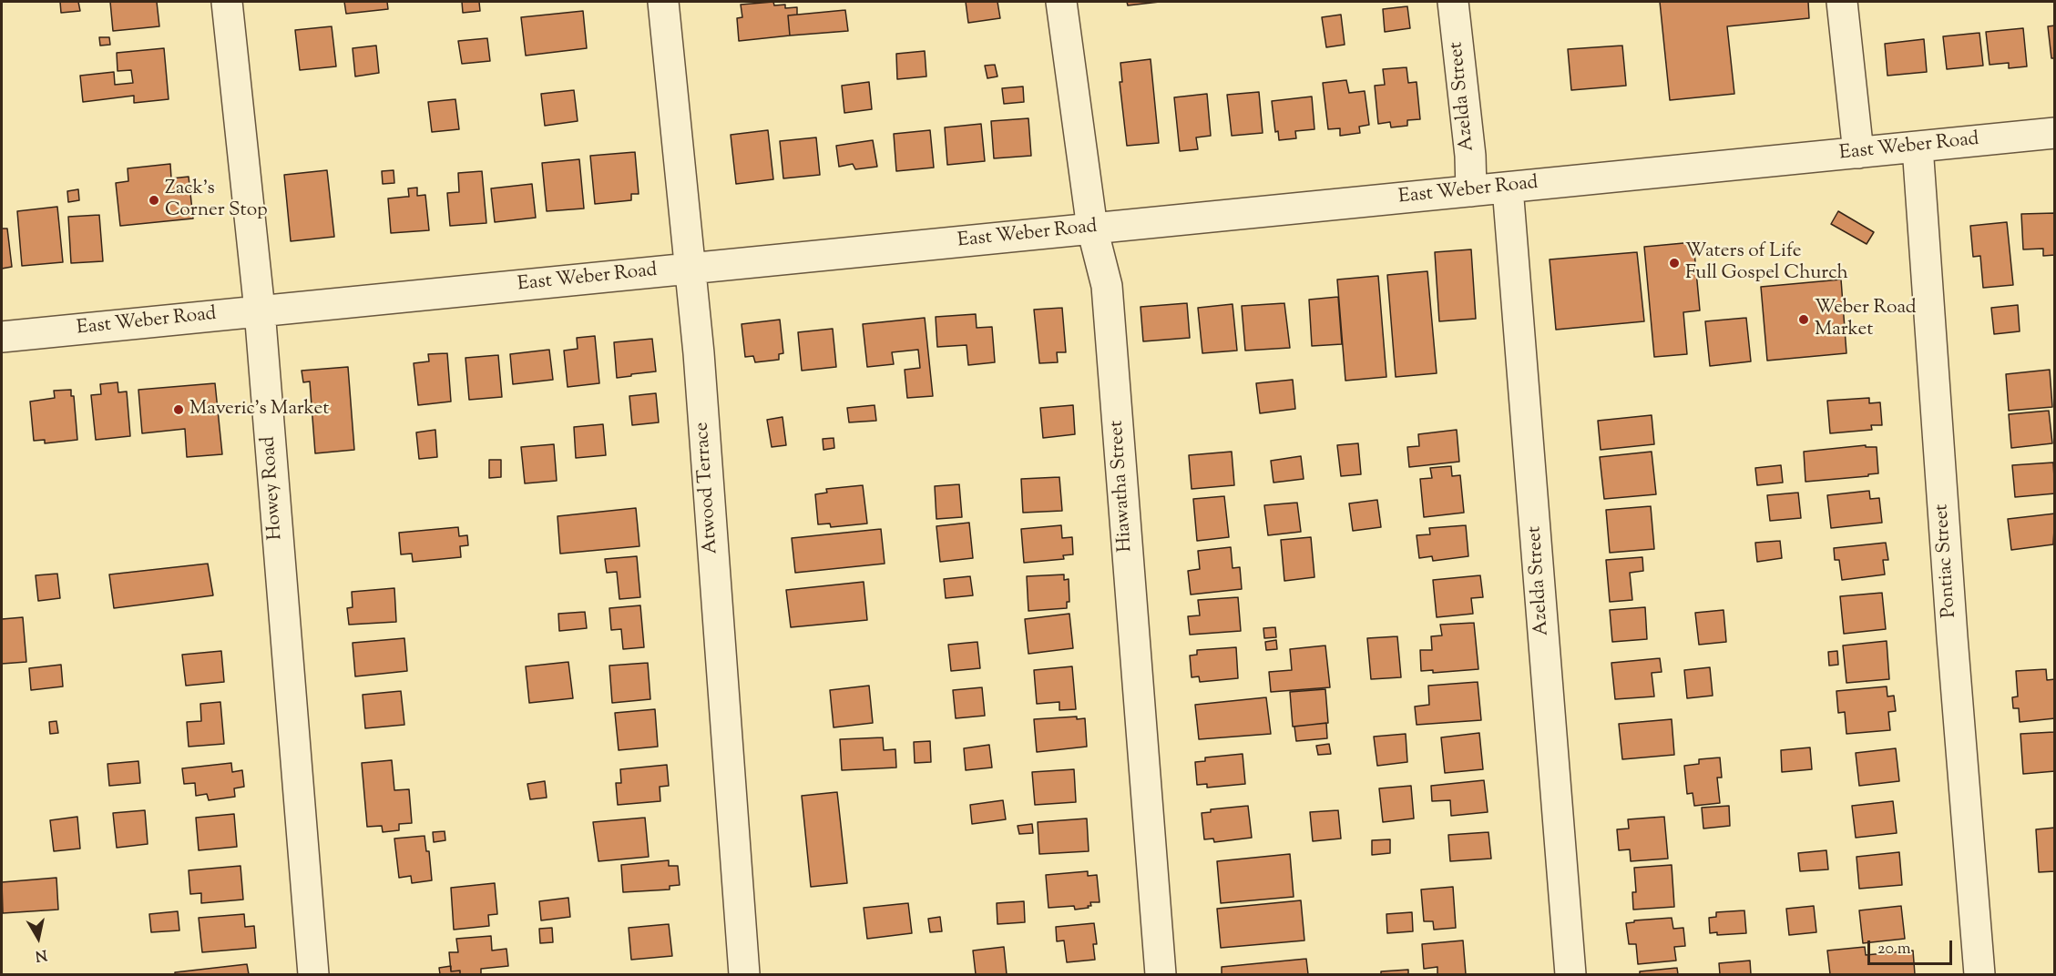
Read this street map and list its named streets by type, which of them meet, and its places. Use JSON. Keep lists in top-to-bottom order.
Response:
{
  "streets": {
    "street": [
      "Azelda Street",
      "East Weber Road",
      "Hiawatha Street",
      "Howey Road",
      "Atwood Terrace",
      "Pontiac Street"
    ]
  },
  "crossings": [
    ["Azelda Street", "East Weber Road"],
    ["East Weber Road", "Hiawatha Street"],
    ["East Weber Road", "Howey Road"],
    ["East Weber Road", "Atwood Terrace"],
    ["East Weber Road", "Pontiac Street"]
  ],
  "places": [
    "Zack's Corner Stop",
    "Waters of Life Full Gospel Church",
    "Weber Road Market",
    "Maveric's Market"
  ],
  "scale_bar": "20 m",
  "north": "bottom"
}
